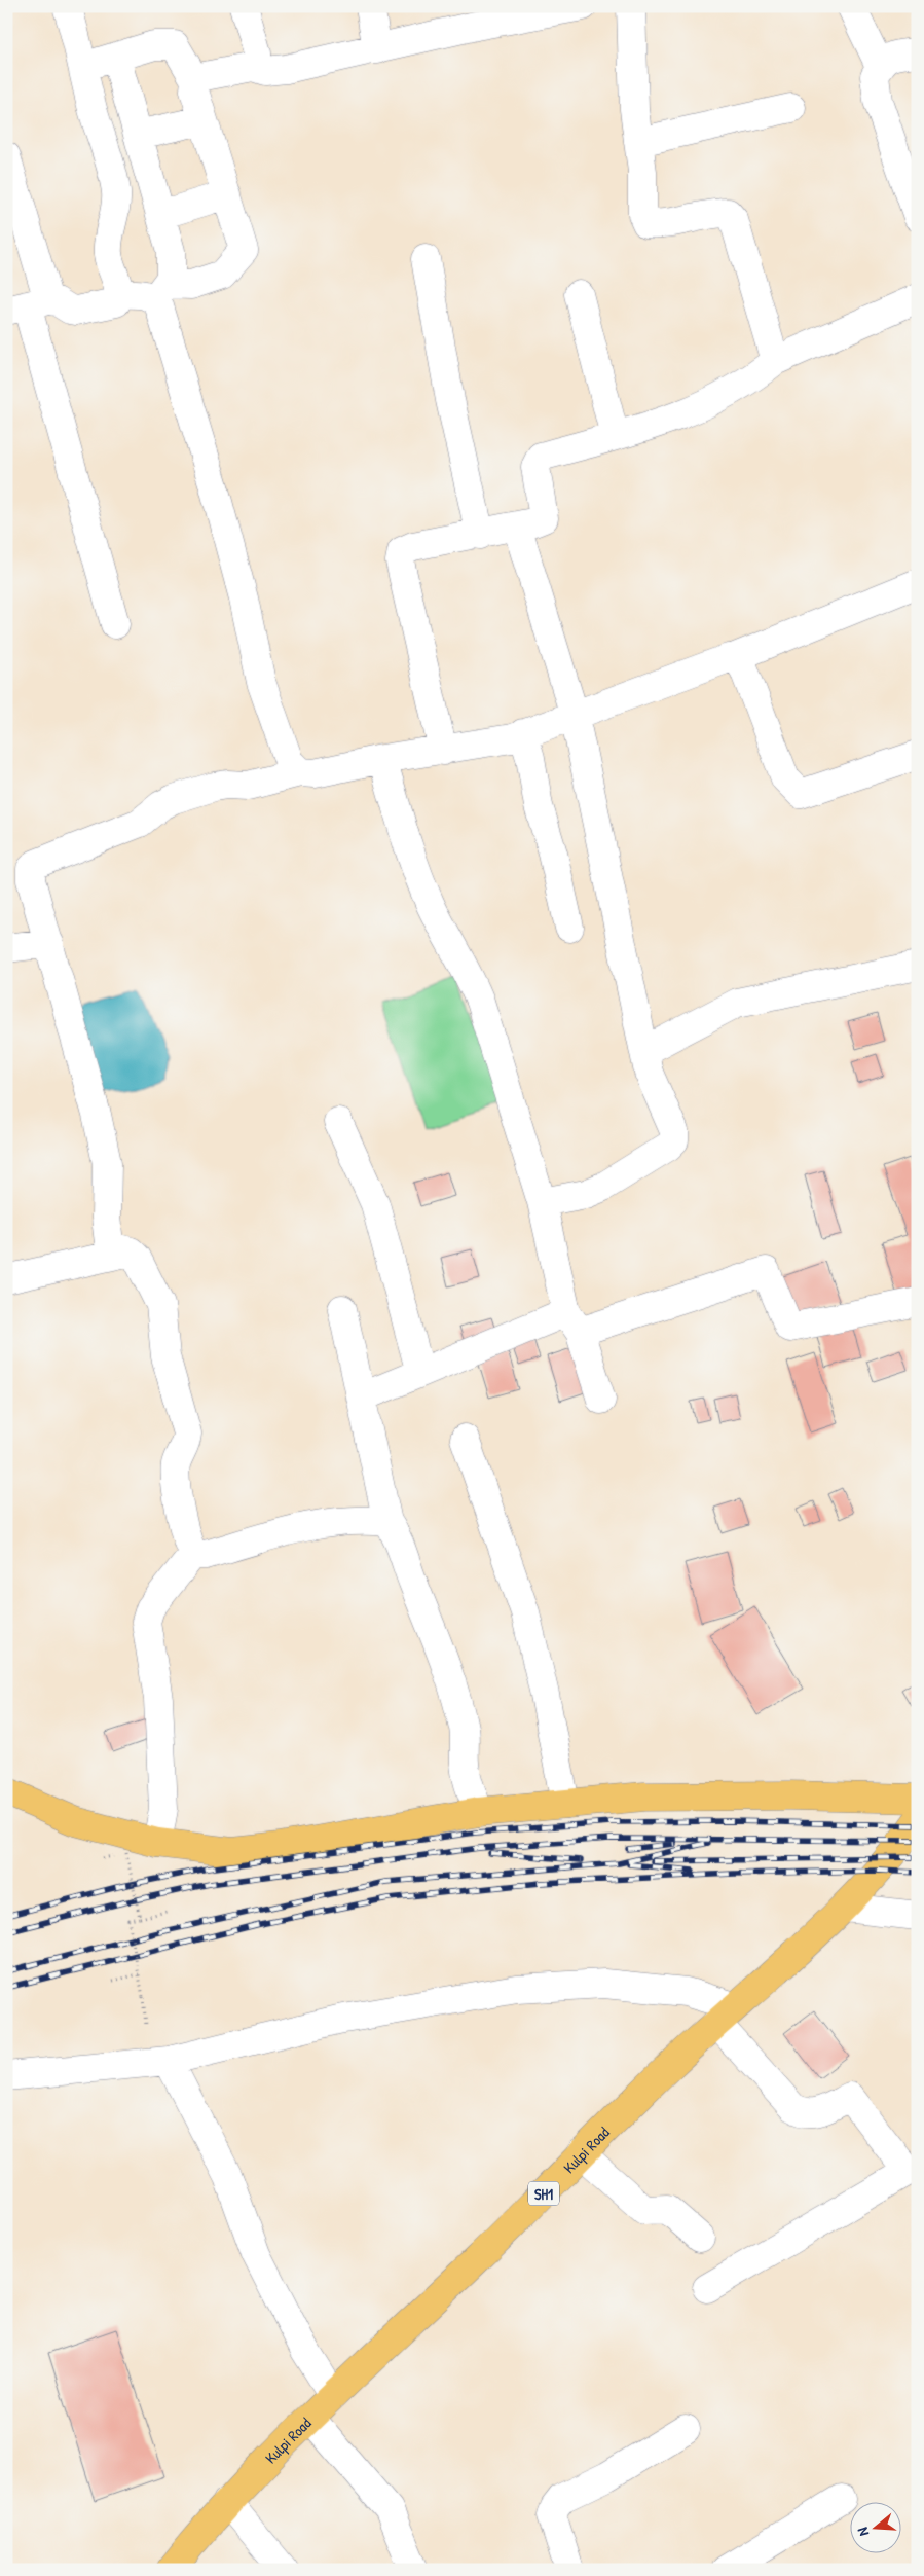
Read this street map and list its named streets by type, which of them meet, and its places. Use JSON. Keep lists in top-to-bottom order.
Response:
{
  "streets": {
    "main road": ["Kulpi Road", "SH1"]
  },
  "north": "left"
}
